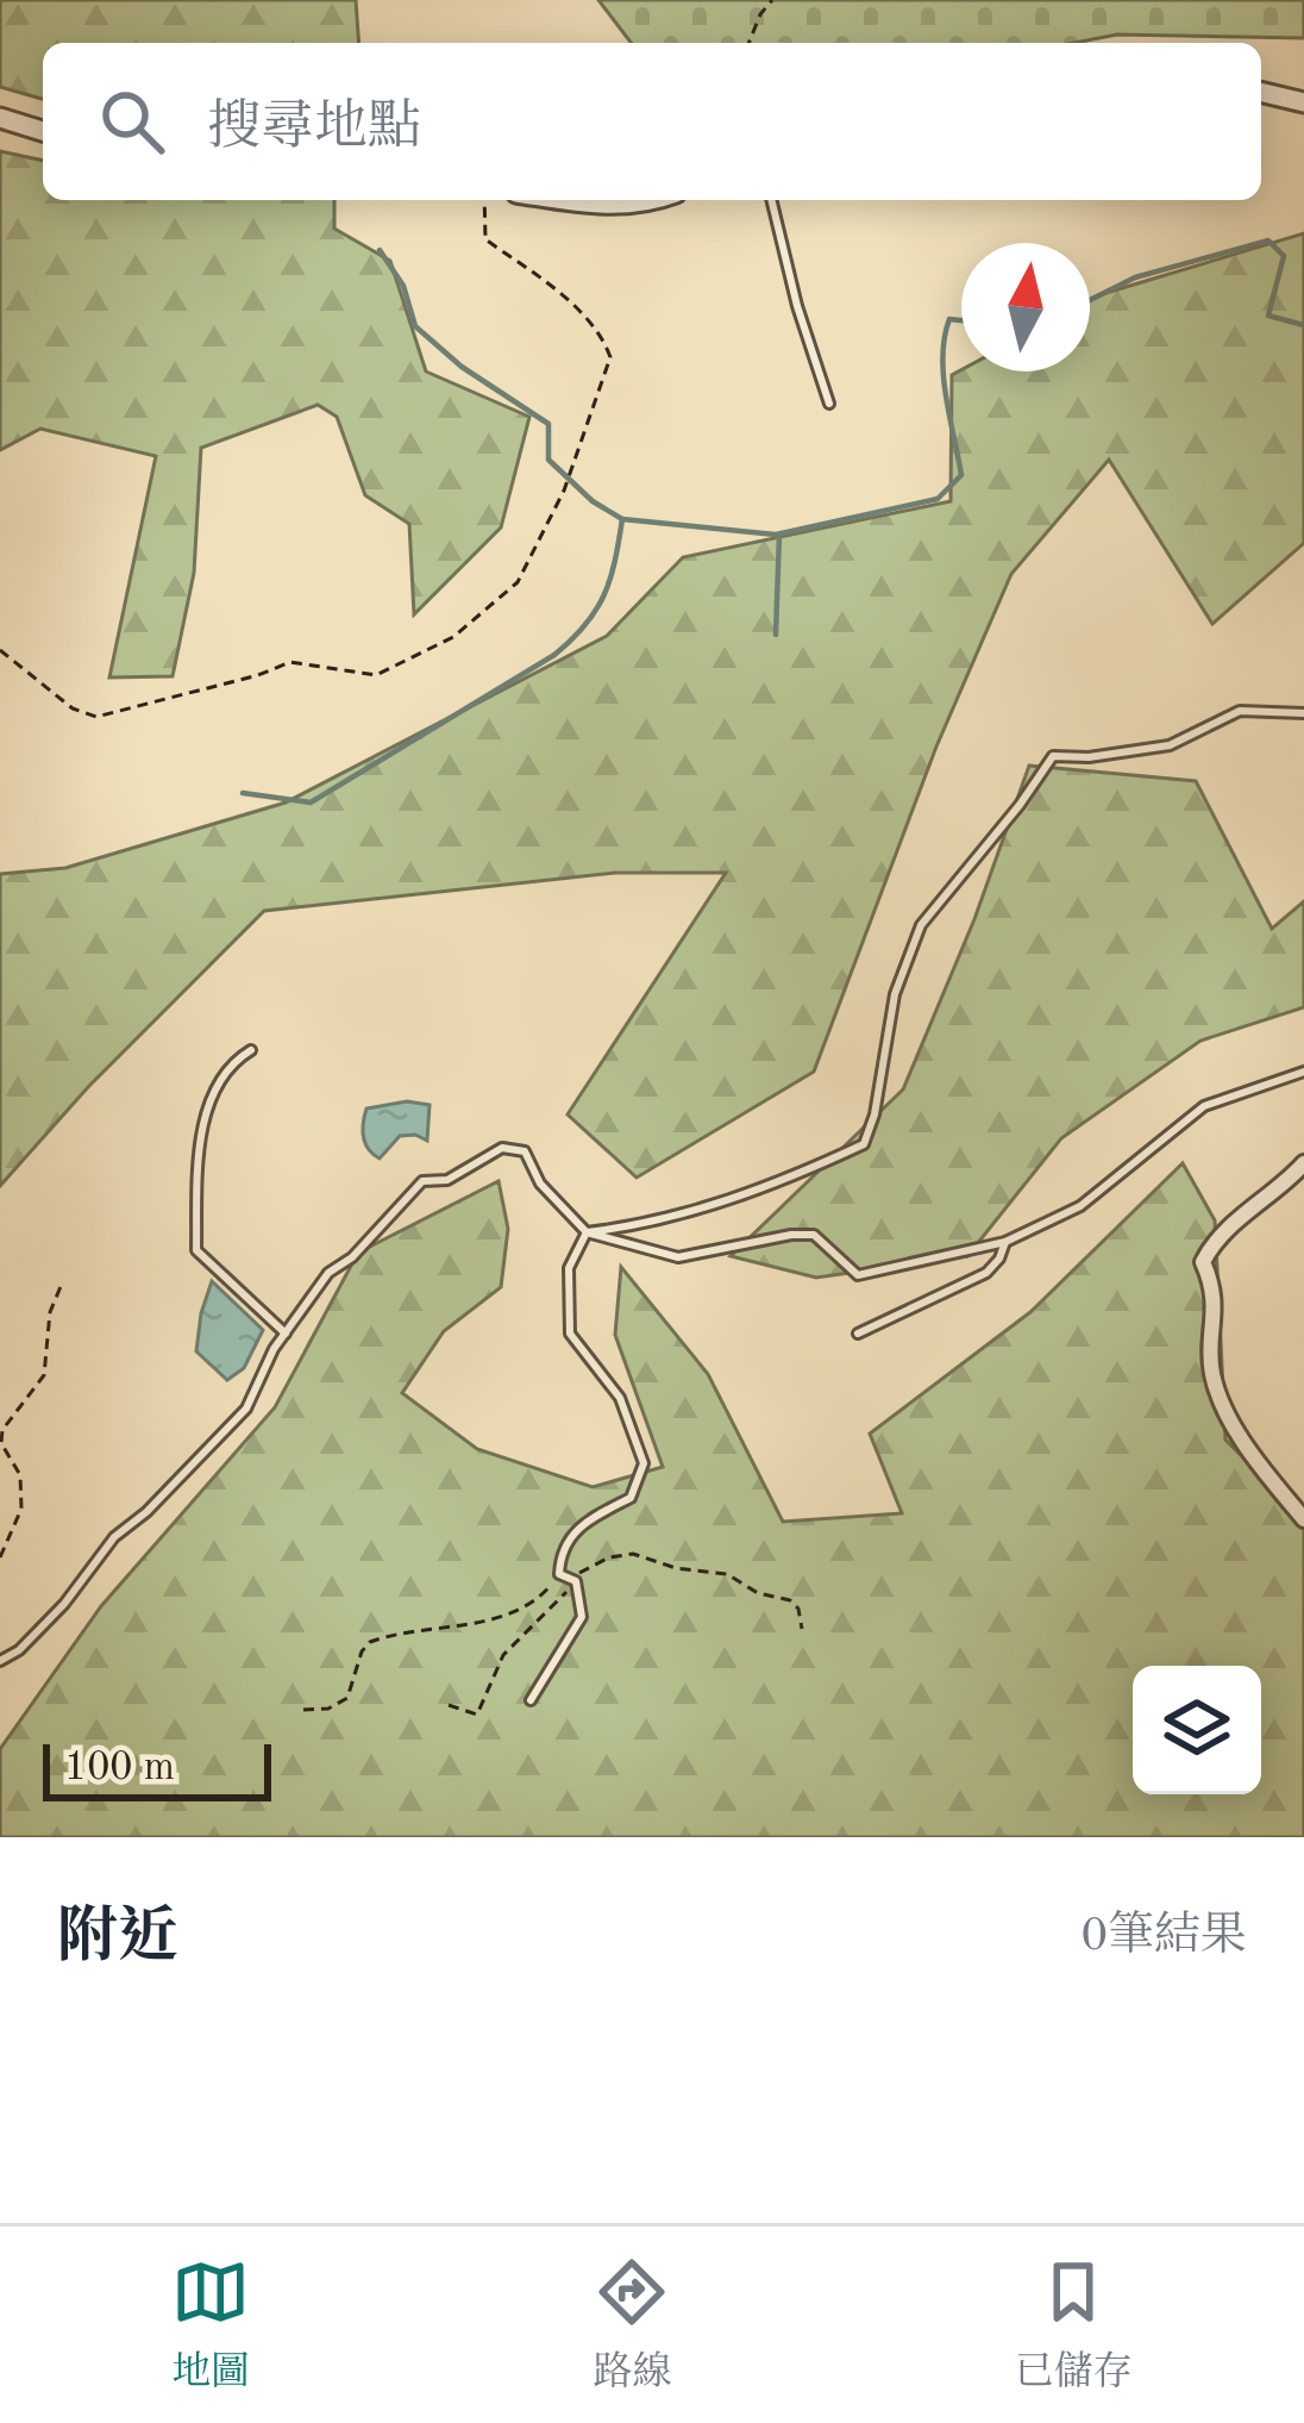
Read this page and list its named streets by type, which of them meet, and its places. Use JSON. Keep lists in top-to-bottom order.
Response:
{
  "scale_bar": "100 m",
  "north": "top",
  "page": {
    "search": "搜尋地點",
    "scale": "100 m",
    "heading": ["附近", "0筆結果"],
    "nav": ["地圖", "路線", "已儲存"]
  }
}
